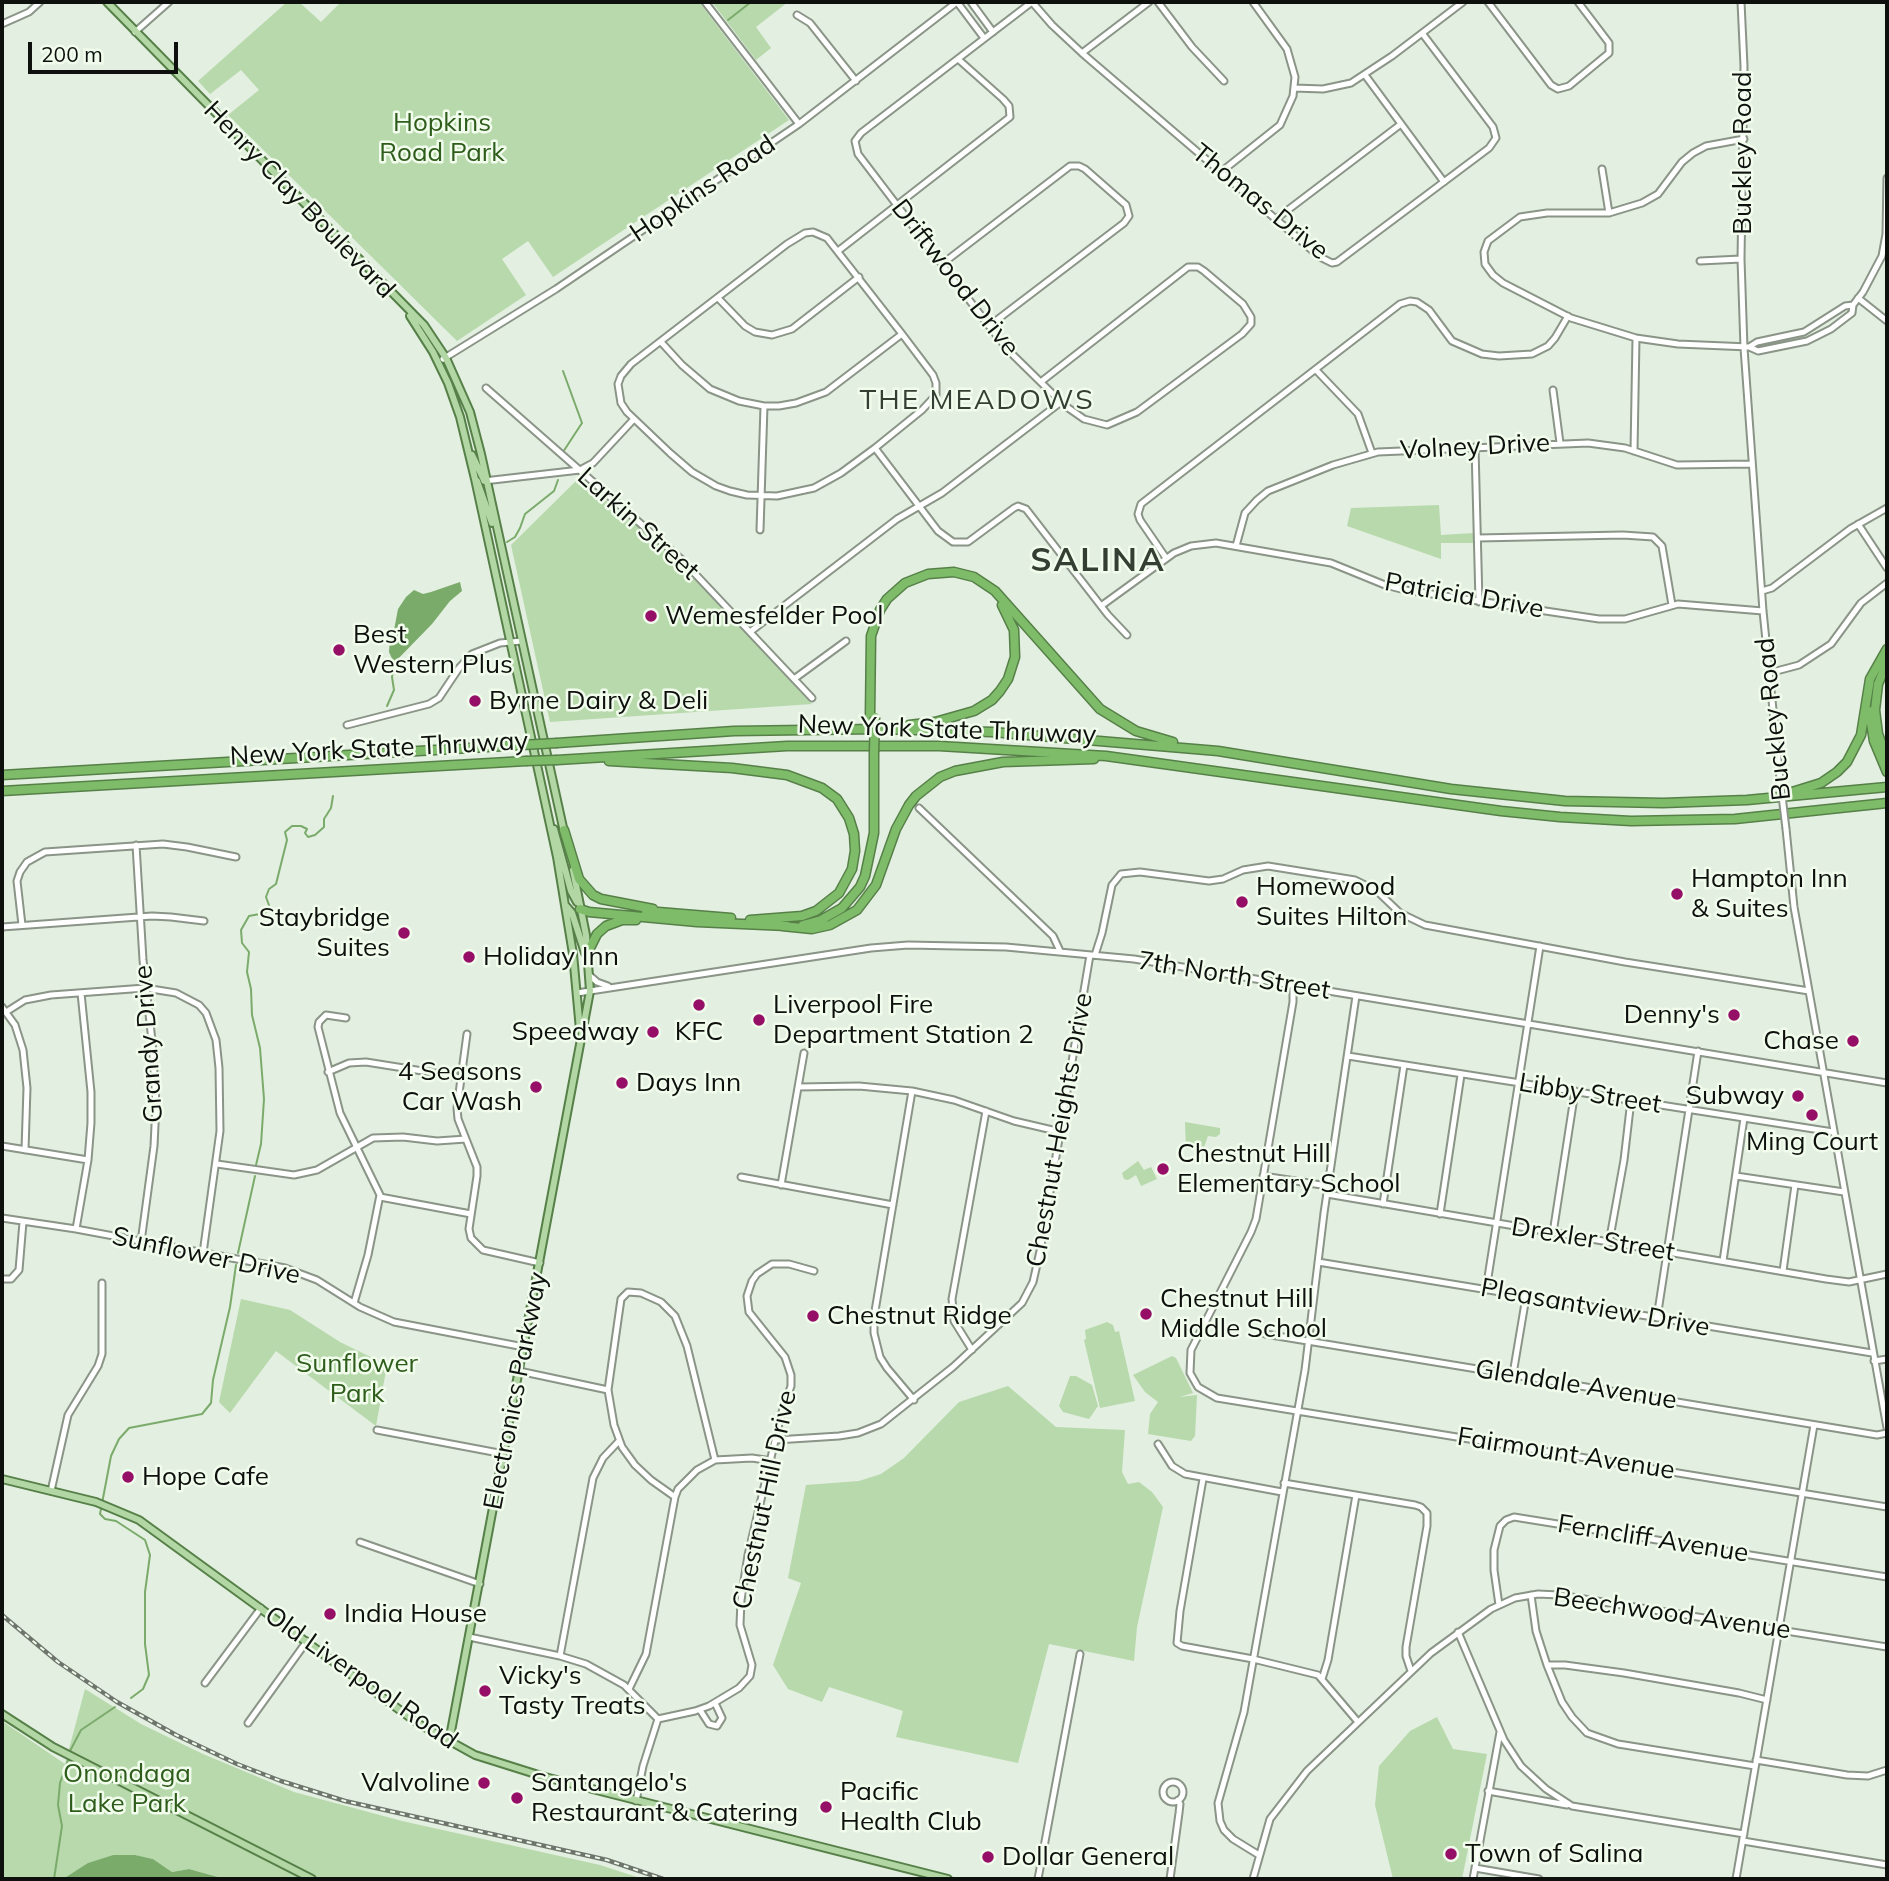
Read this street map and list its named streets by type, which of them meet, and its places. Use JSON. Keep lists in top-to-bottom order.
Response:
{
  "streets": {
    "highway": ["New York State Thruway"],
    "main road": ["Henry Clay Boulevard", "Electronics Parkway", "Old Liverpool Road"],
    "street": [
      "Buckley Road",
      "Hopkins Road",
      "Thomas Drive",
      "Driftwood Drive",
      "Volney Drive",
      "Larkin Street",
      "Patricia Drive",
      "7th North Street",
      "Grandy Drive",
      "Libby Street",
      "Chestnut Heights Drive",
      "Drexler Street",
      "Sunflower Drive",
      "Pleasantview Drive",
      "Glendale Avenue",
      "Fairmount Avenue",
      "Chestnut Hill Drive",
      "Ferncliff Avenue",
      "Beechwood Avenue"
    ]
  },
  "crossings": [
    ["Buckley Road", "Volney Drive"],
    ["Buckley Road", "Patricia Drive"],
    ["Buckley Road", "7th North Street"],
    ["Buckley Road", "Libby Street"],
    ["Buckley Road", "Drexler Street"],
    ["Buckley Road", "Pleasantview Drive"],
    ["Buckley Road", "Glendale Avenue"],
    ["Hopkins Road", "Henry Clay Boulevard"],
    ["Hopkins Road", "Electronics Parkway"],
    ["Henry Clay Boulevard", "Electronics Parkway"],
    ["Thomas Drive", "Driftwood Drive"],
    ["Volney Drive", "Patricia Drive"],
    ["7th North Street", "Chestnut Heights Drive"],
    ["7th North Street", "Electronics Parkway"],
    ["Grandy Drive", "Sunflower Drive"],
    ["Chestnut Heights Drive", "Chestnut Hill Drive"],
    ["Sunflower Drive", "Electronics Parkway"],
    ["Electronics Parkway", "Old Liverpool Road"],
    ["Ferncliff Avenue", "Beechwood Avenue"]
  ],
  "districts": ["THE MEADOWS", "SALINA"],
  "parks": ["Hopkins Road Park", "Sunflower Park", "Onondaga Lake Park"],
  "places": [
    "Wemesfelder Pool",
    "Best Western Plus",
    "Byrne Dairy & Deli",
    "Hampton Inn & Suites",
    "Homewood Suites Hilton",
    "Staybridge Suites",
    "Holiday Inn",
    "KFC",
    "Denny's",
    "Liverpool Fire Department Station 2",
    "Speedway",
    "Chase",
    "Days Inn",
    "4 Seasons Car Wash",
    "Subway",
    "Ming Court",
    "Chestnut Hill Elementary School",
    "Chestnut Hill Middle School",
    "Chestnut Ridge",
    "Hope Cafe",
    "India House",
    "Vicky's Tasty Treats",
    "Valvoline",
    "Santangelo's Restaurant & Catering",
    "Pacific Health Club",
    "Town of Salina",
    "Dollar General"
  ],
  "scale_bar": "200 m"
}
